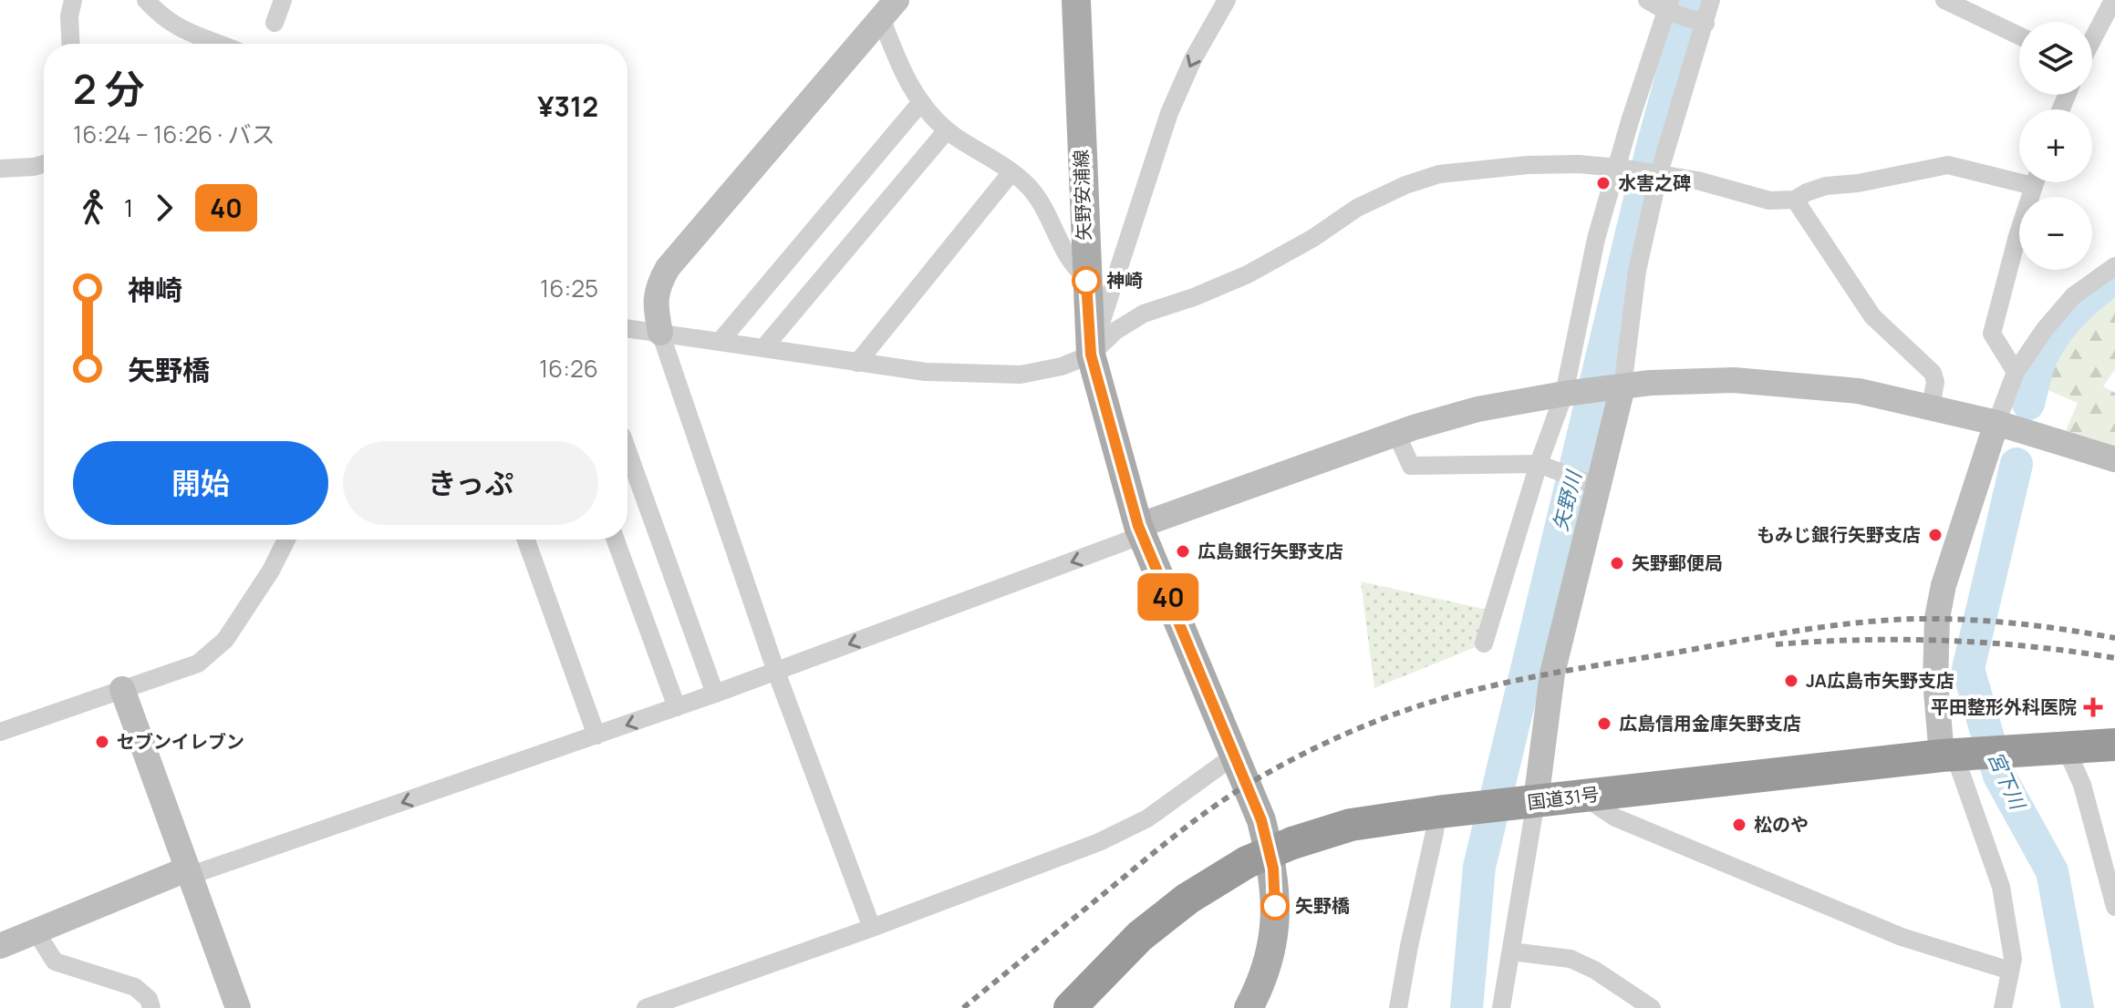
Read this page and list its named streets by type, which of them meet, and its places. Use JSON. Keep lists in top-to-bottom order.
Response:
{
  "streets": {
    "highway": ["国道31号"],
    "main road": ["矢野安浦線"]
  },
  "water": ["矢野川", "宮下川"],
  "places": {
    "other": [
      "水害之碑",
      "神崎",
      "もみじ銀行矢野支店",
      "広島銀行矢野支店",
      "矢野郵便局",
      "JA広島市矢野支店",
      "広島信用金庫矢野支店",
      "セブンイレブン",
      "松のや",
      "矢野橋"
    ],
    "health": ["平田整形外科医院"]
  },
  "lines": ["bus line 40"],
  "page": {
    "on_map": "40",
    "map_buttons": ["+", "−"],
    "heading": ["2 分", "16:24 – 16:26 · バス", "¥312"],
    "legs": ["1", "40"],
    "list": [
      {
        "name": "神崎",
        "value": "16:25"
      },
      {
        "name": "矢野橋",
        "value": "16:26"
      }
    ],
    "buttons": ["開始", "きっぷ"]
  }
}
